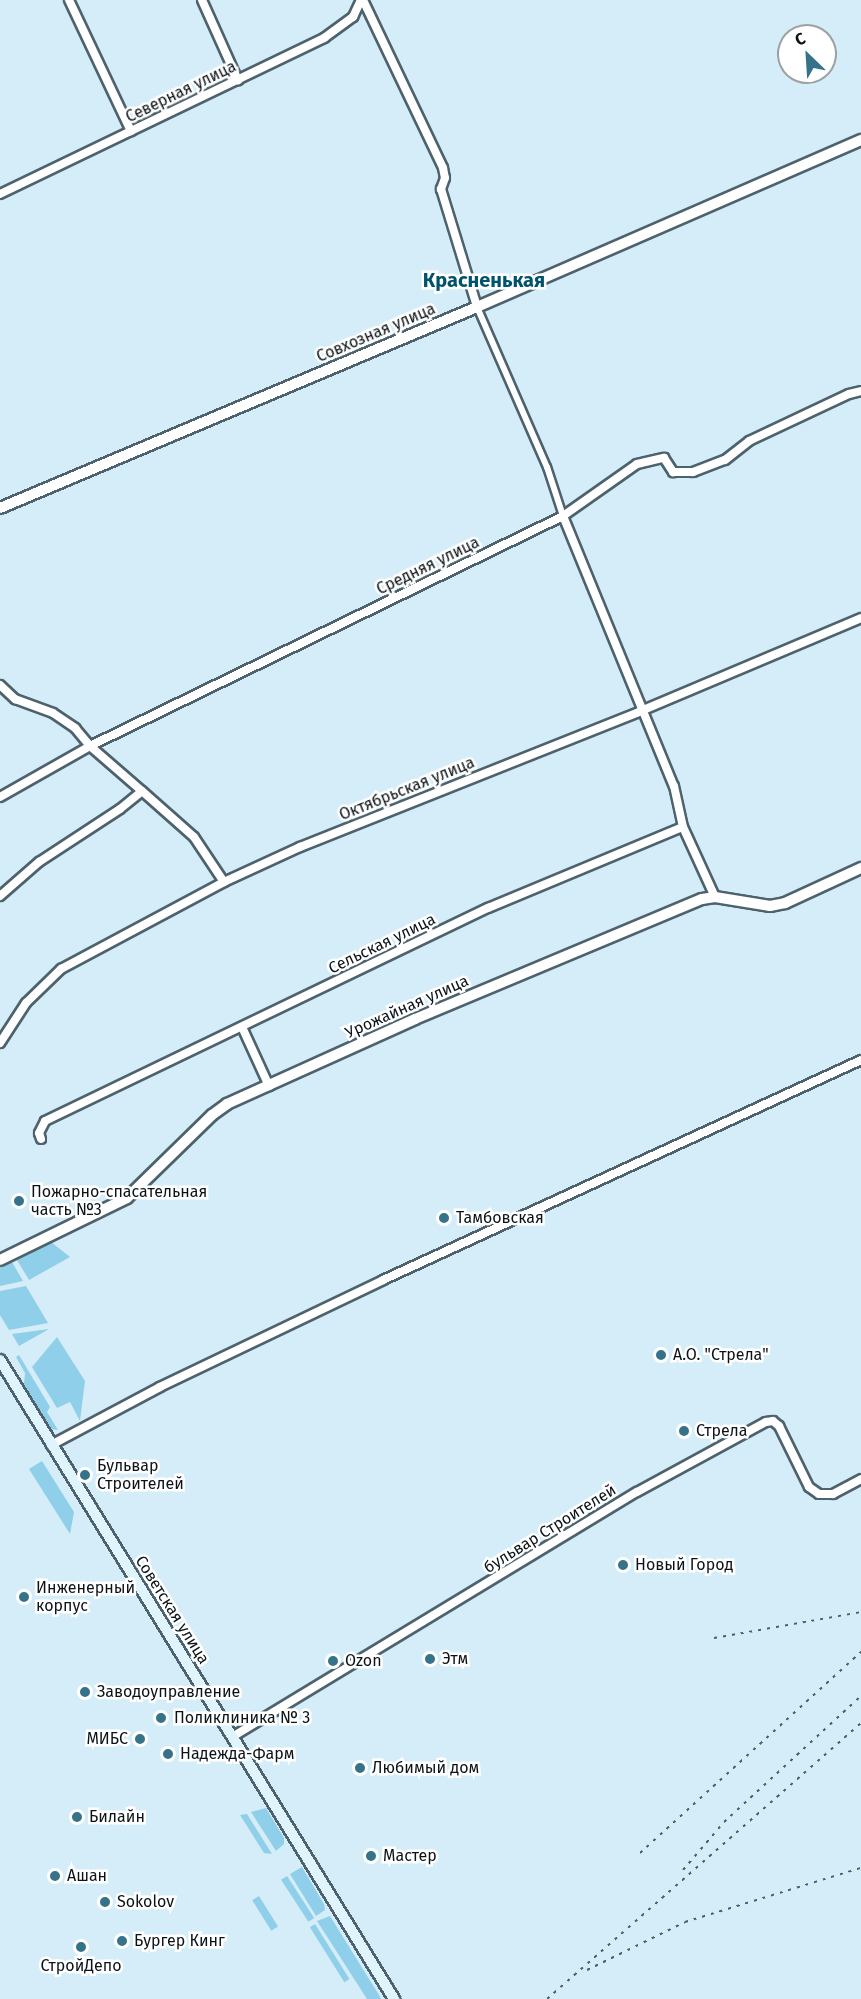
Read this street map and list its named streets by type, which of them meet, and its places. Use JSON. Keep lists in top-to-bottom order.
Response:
{
  "streets": {
    "main road": ["Советская улица"],
    "street": [
      "Северная улица",
      "Совхозная улица",
      "Средняя улица",
      "Октябрьская улица",
      "Сельская улица",
      "Урожайная улица",
      "бульвар Строителей"
    ]
  },
  "crossings": [
    ["бульвар Строителей", "Советская улица"]
  ],
  "districts": ["Красненькая"],
  "places": [
    "Пожарно-спасательная часть №3",
    "Тамбовская",
    "А.О. \"Стрела\"",
    "Стрела",
    "Бульвар Строителей",
    "Новый Город",
    "Инженерный корпус",
    "Этм",
    "Ozon",
    "Заводоуправление",
    "Поликлиника № 3",
    "МИБС",
    "Надежда-Фарм",
    "Любимый дом",
    "Билайн",
    "Мастер",
    "Ашан",
    "Sokolov",
    "Бургер Кинг",
    "СтройДепо"
  ],
  "north": "top left"
}
